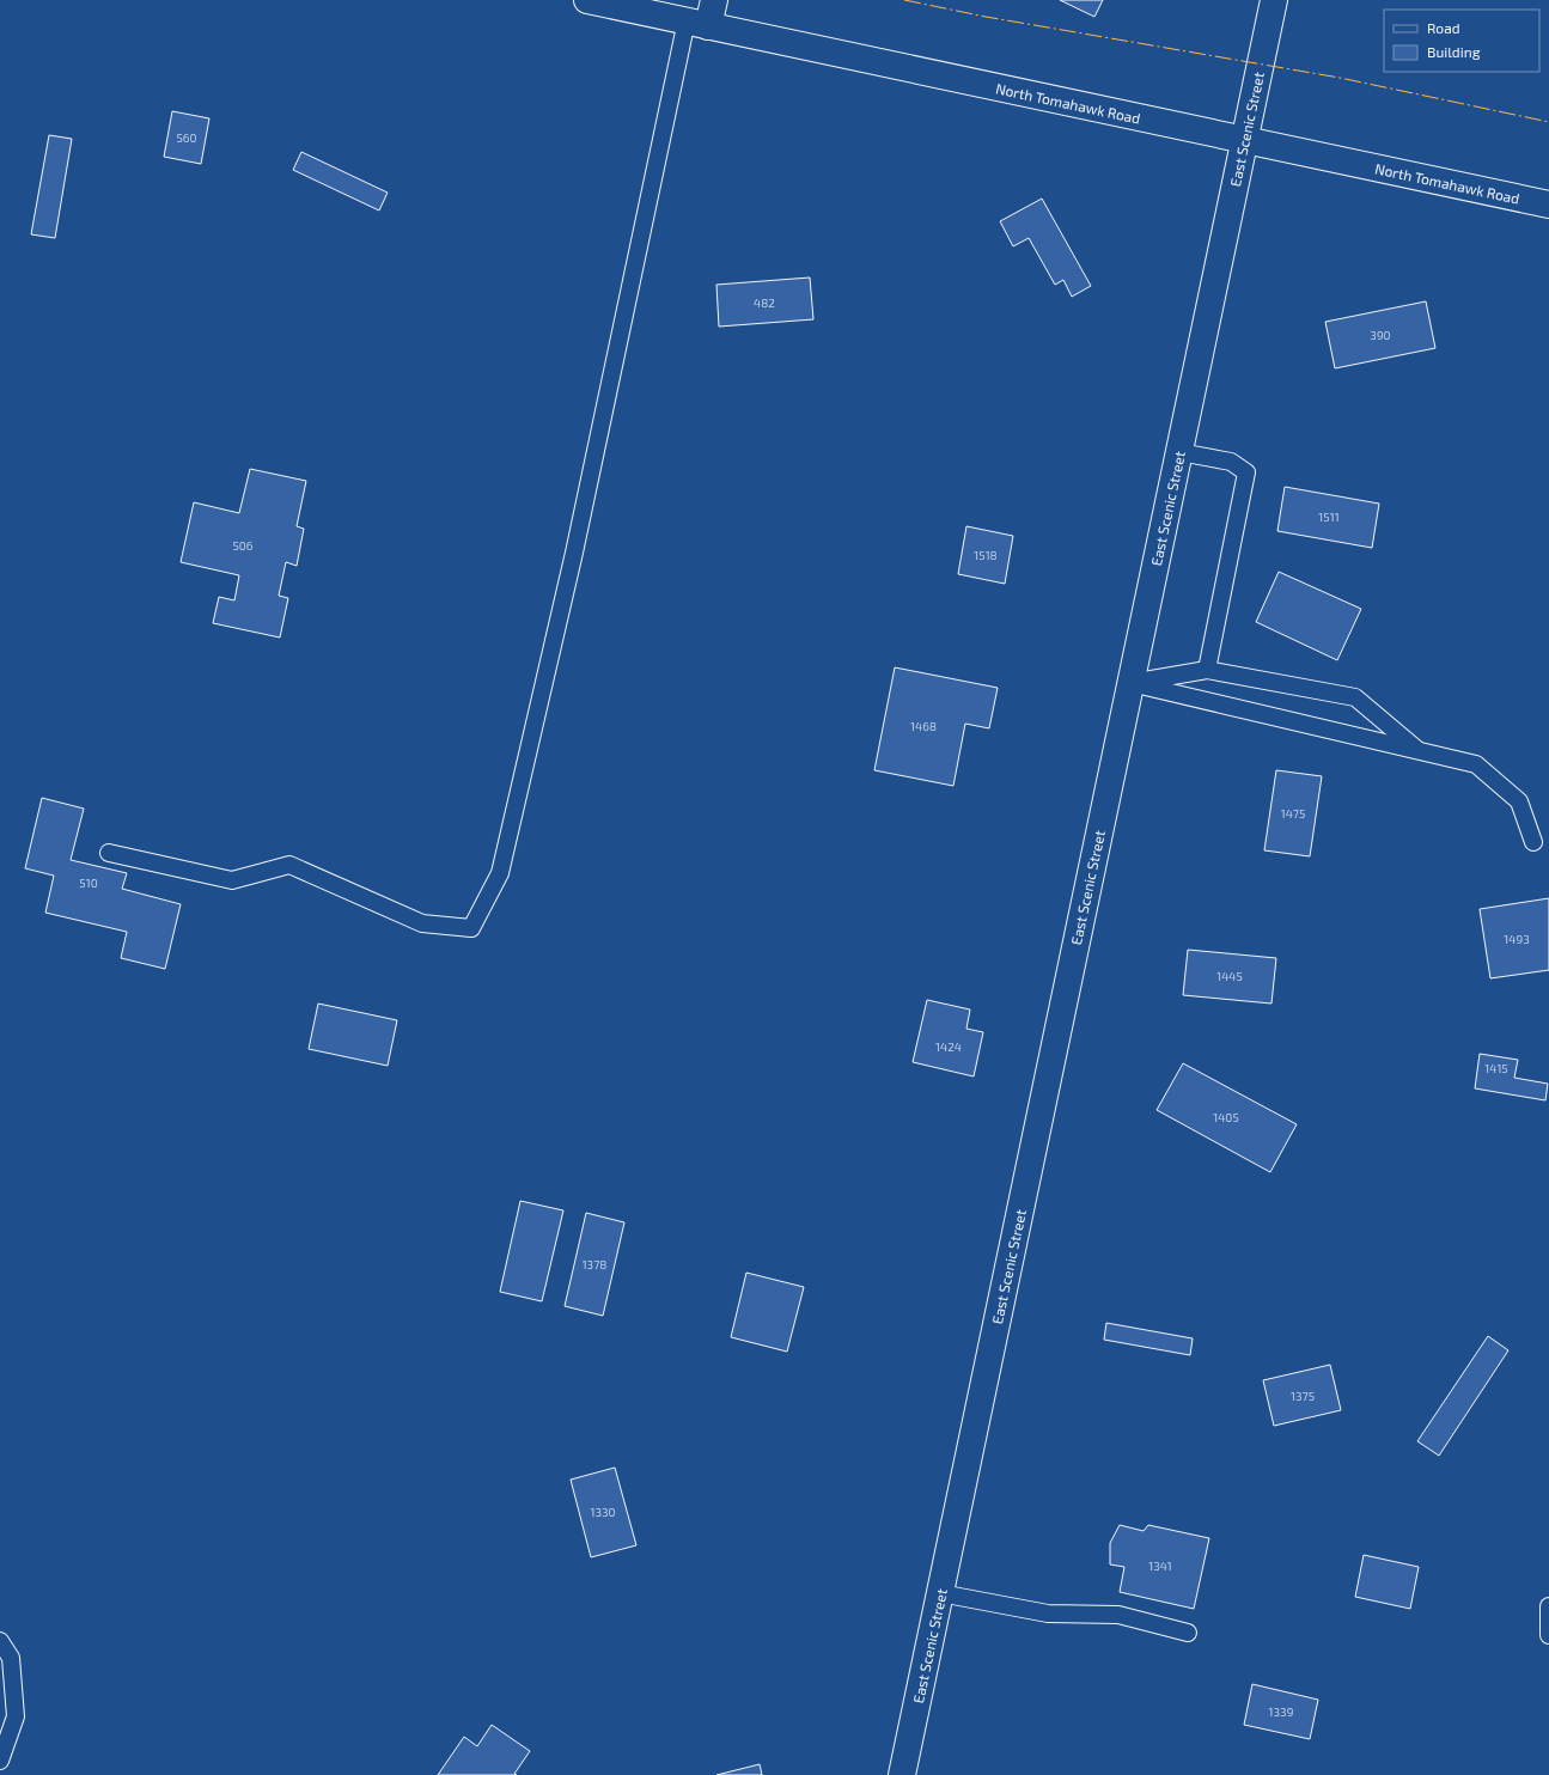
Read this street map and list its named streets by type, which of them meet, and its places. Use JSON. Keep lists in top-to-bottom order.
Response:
{
  "streets": {
    "street": ["North Tomahawk Road", "East Scenic Street"]
  },
  "crossings": [
    ["North Tomahawk Road", "East Scenic Street"]
  ],
  "house_numbers": [
    "560",
    "482",
    "390",
    "1511",
    "506",
    "1518",
    "1468",
    "1475",
    "510",
    "1493",
    "1445",
    "1424",
    "1415",
    "1405",
    "1378",
    "1375",
    "1330",
    "1341",
    "1339"
  ],
  "legend": ["Road", "Building"]
}
